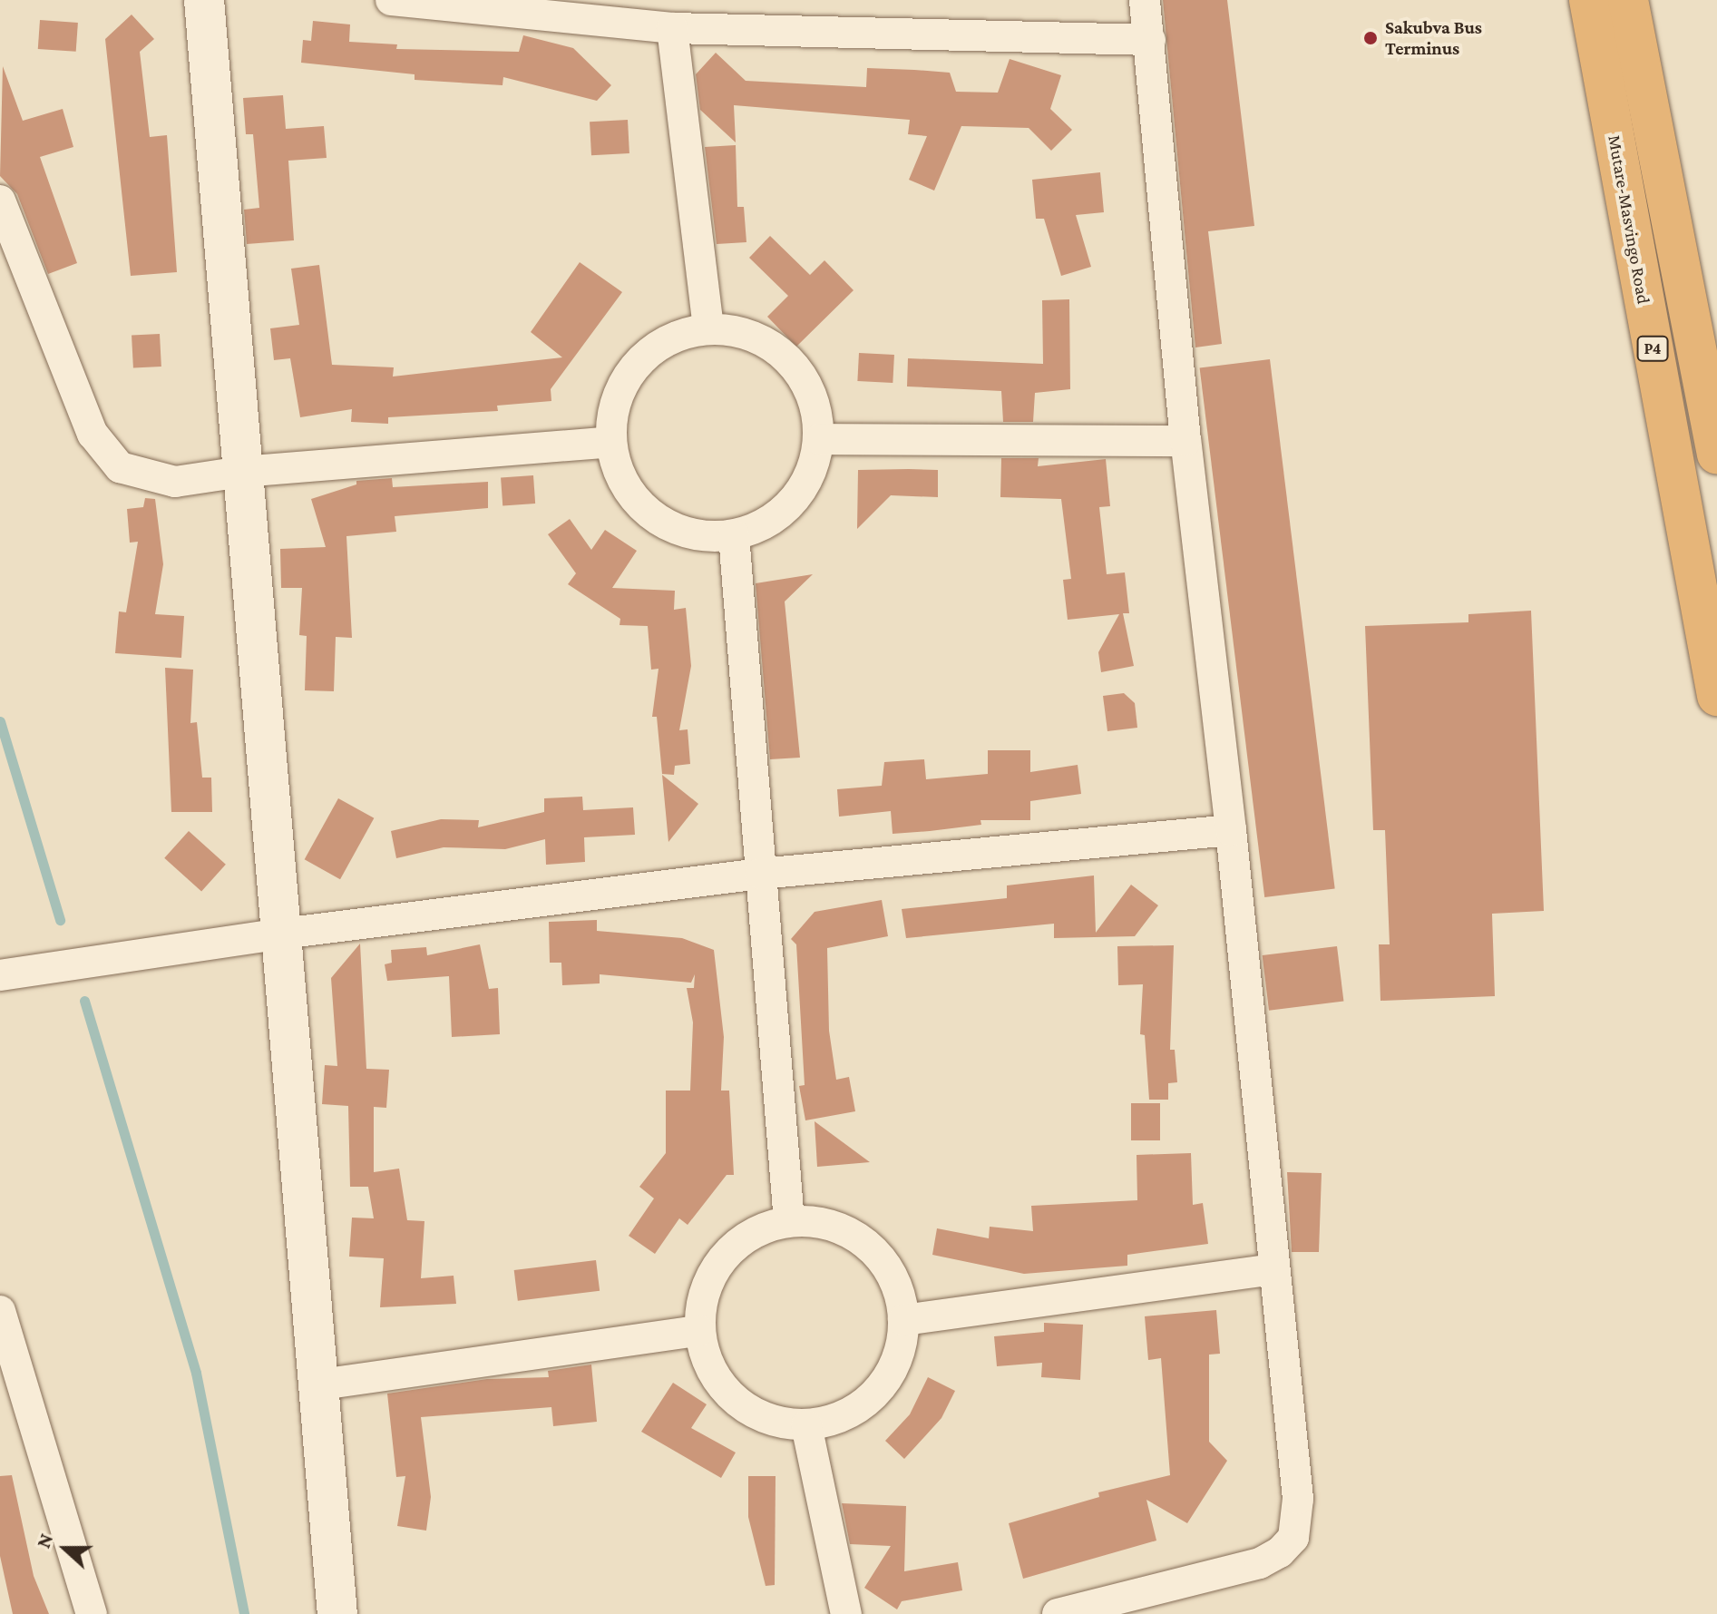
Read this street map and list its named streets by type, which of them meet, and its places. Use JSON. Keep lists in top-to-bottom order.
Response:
{
  "streets": {
    "highway": ["Mutare-Masvingo Road", "P4"]
  },
  "places": ["Sakubva Bus Terminus"],
  "north": "left"
}
